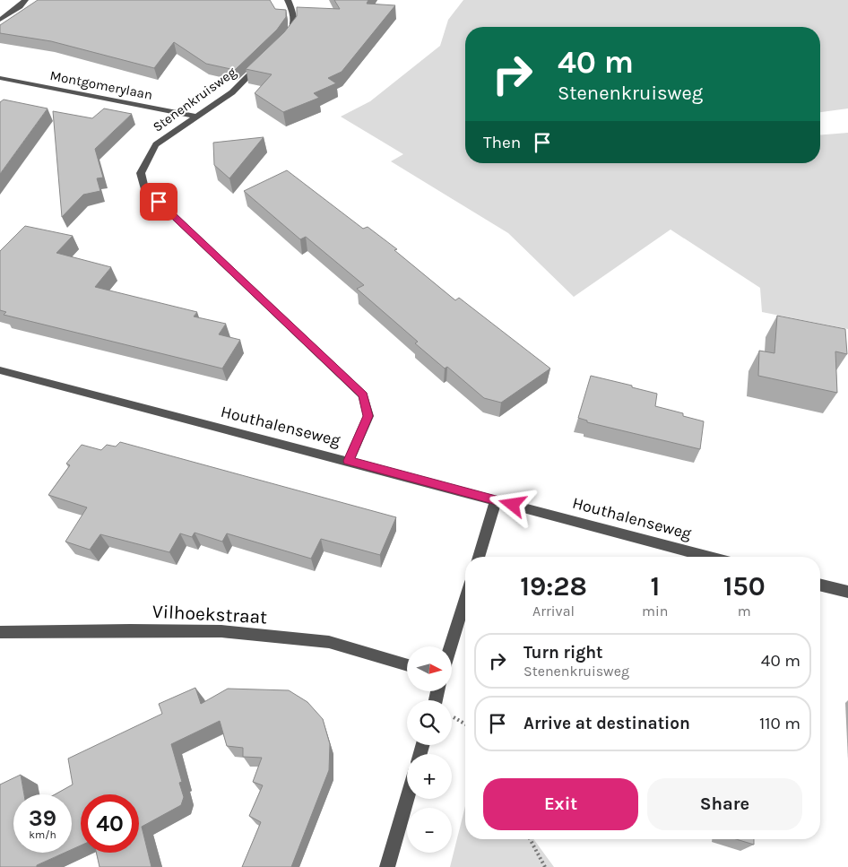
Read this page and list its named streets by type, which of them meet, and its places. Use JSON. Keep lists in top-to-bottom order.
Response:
{
  "streets": {
    "street": [
      "Montgomerylaan",
      "Stenenkruisweg",
      "Houthalenseweg",
      "Vilhoekstraat"
    ]
  },
  "crossings": [
    ["Montgomerylaan", "Stenenkruisweg"],
    ["Stenenkruisweg", "Houthalenseweg"]
  ],
  "north": "right",
  "page": {
    "turn": ["40 m", "Stenenkruisweg"],
    "then": "Then",
    "eta": [
      "19:28",
      "Arrival",
      "1",
      "min",
      "150",
      "m"
    ],
    "list": [
      {
        "name": "Turn right",
        "note": "Stenenkruisweg",
        "value": "40 m"
      },
      {
        "name": "Arrive at destination",
        "value": "110 m"
      }
    ],
    "map_buttons": ["+", "−"],
    "buttons": ["Exit", "Share"],
    "speed": "39 km/h",
    "limit": "40"
  }
}
